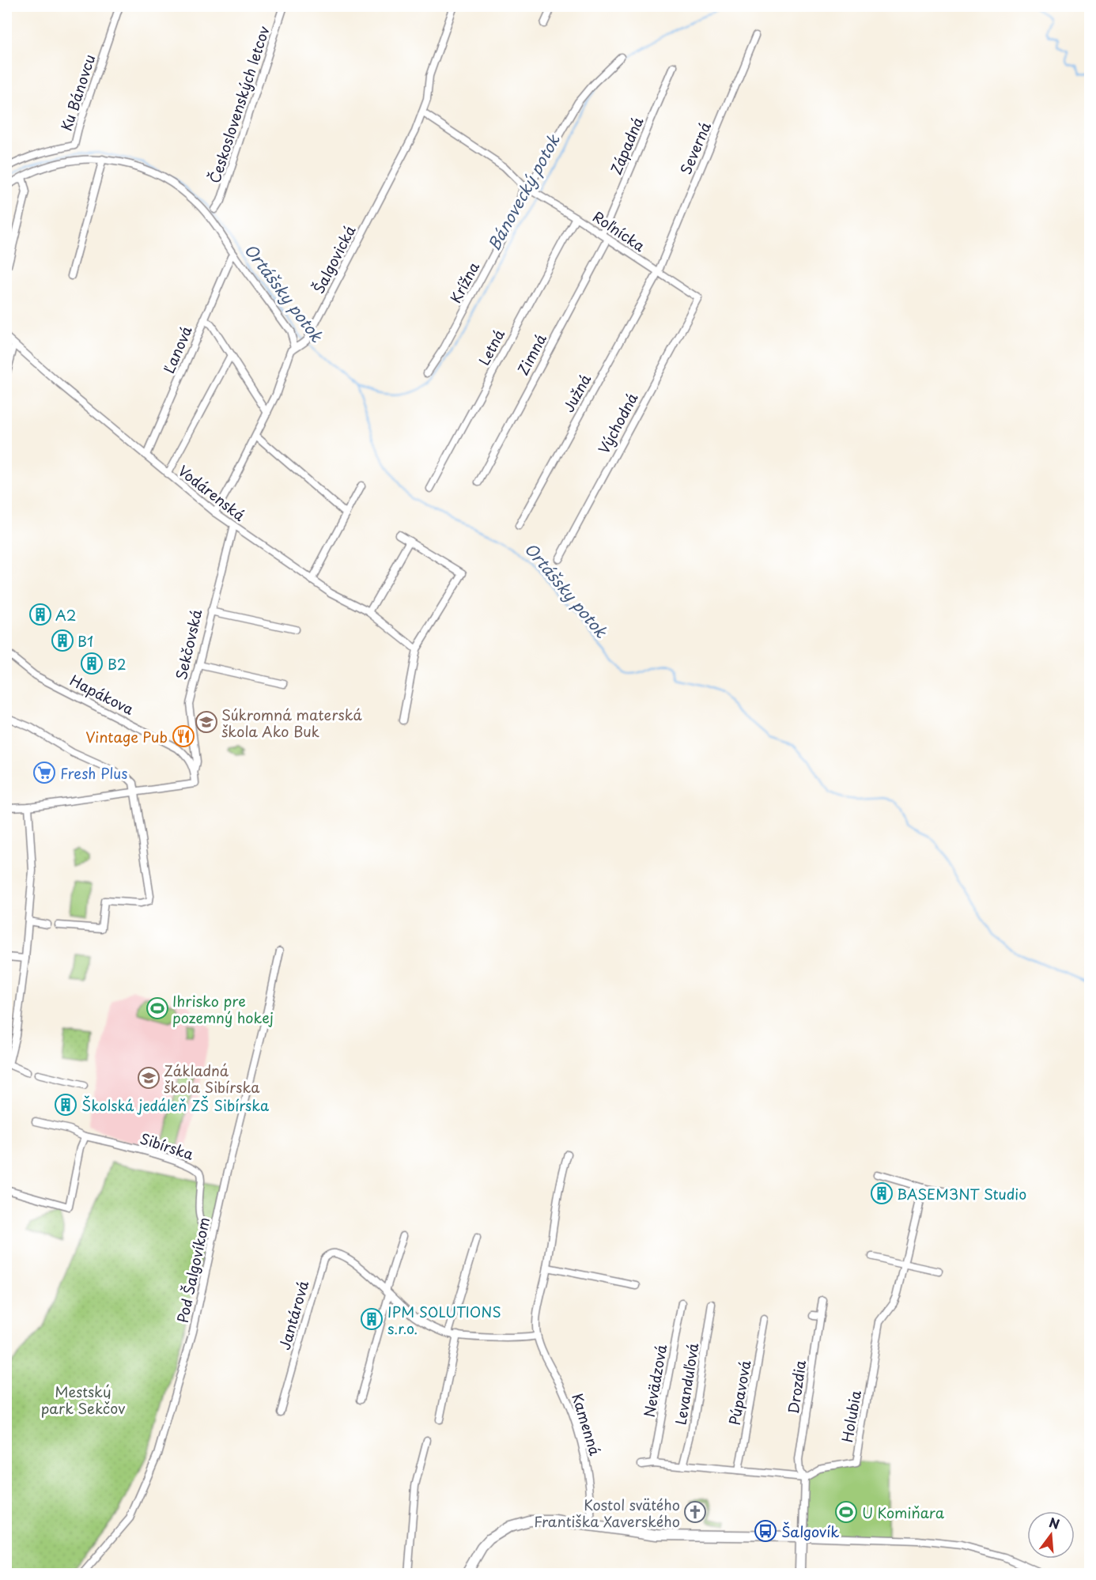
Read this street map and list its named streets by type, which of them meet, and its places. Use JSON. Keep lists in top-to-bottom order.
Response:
{
  "streets": {
    "street": [
      "Ku Bánovcu",
      "Československých letcov",
      "Západná",
      "Severná",
      "Roľnícka",
      "Šalgovická",
      "Krížna",
      "Letná",
      "Ľanová",
      "Zimná",
      "Južná",
      "Východná",
      "Vodárenská",
      "Sekčovská",
      "Hapákova",
      "Sibírska",
      "Pod Šalgovíkom",
      "Jantárová",
      "Nevädzová",
      "Levanduľová",
      "Drozdia",
      "Púpavová",
      "Holubia",
      "Kamenná"
    ]
  },
  "crossings": [
    ["Západná", "Roľnícka"],
    ["Západná", "Zimná"],
    ["Severná", "Roľnícka"],
    ["Severná", "Južná"],
    ["Roľnícka", "Krížna"],
    ["Roľnícka", "Letná"],
    ["Roľnícka", "Zimná"],
    ["Roľnícka", "Južná"],
    ["Roľnícka", "Východná"],
    ["Šalgovická", "Vodárenská"],
    ["Ľanová", "Vodárenská"],
    ["Vodárenská", "Sekčovská"],
    ["Sekčovská", "Hapákova"],
    ["Sibírska", "Pod Šalgovíkom"],
    ["Drozdia", "Holubia"]
  ],
  "water": ["Bánovecký potok", "Ortášsky potok"],
  "parks": ["Mestský park Sekčov"],
  "places": {
    "building": [
      "A2",
      "B1",
      "B2",
      "Školská jedáleň ZŠ Sibírska",
      "BASEM3NT Studio",
      "IPM SOLUTIONS s.r.o."
    ],
    "school or university": ["Súkromná materská škola Ako Buk", "Základná škola Sibírska"],
    "restaurant": ["Vintage Pub"],
    "supermarket": ["Fresh Plus"],
    "sports": ["Ihrisko pre pozemný hokej", "U Komiňara"],
    "church": ["Kostol svätého Františka Xaverského"],
    "bus stop": ["Šalgovík"]
  },
  "north": "top"
}
